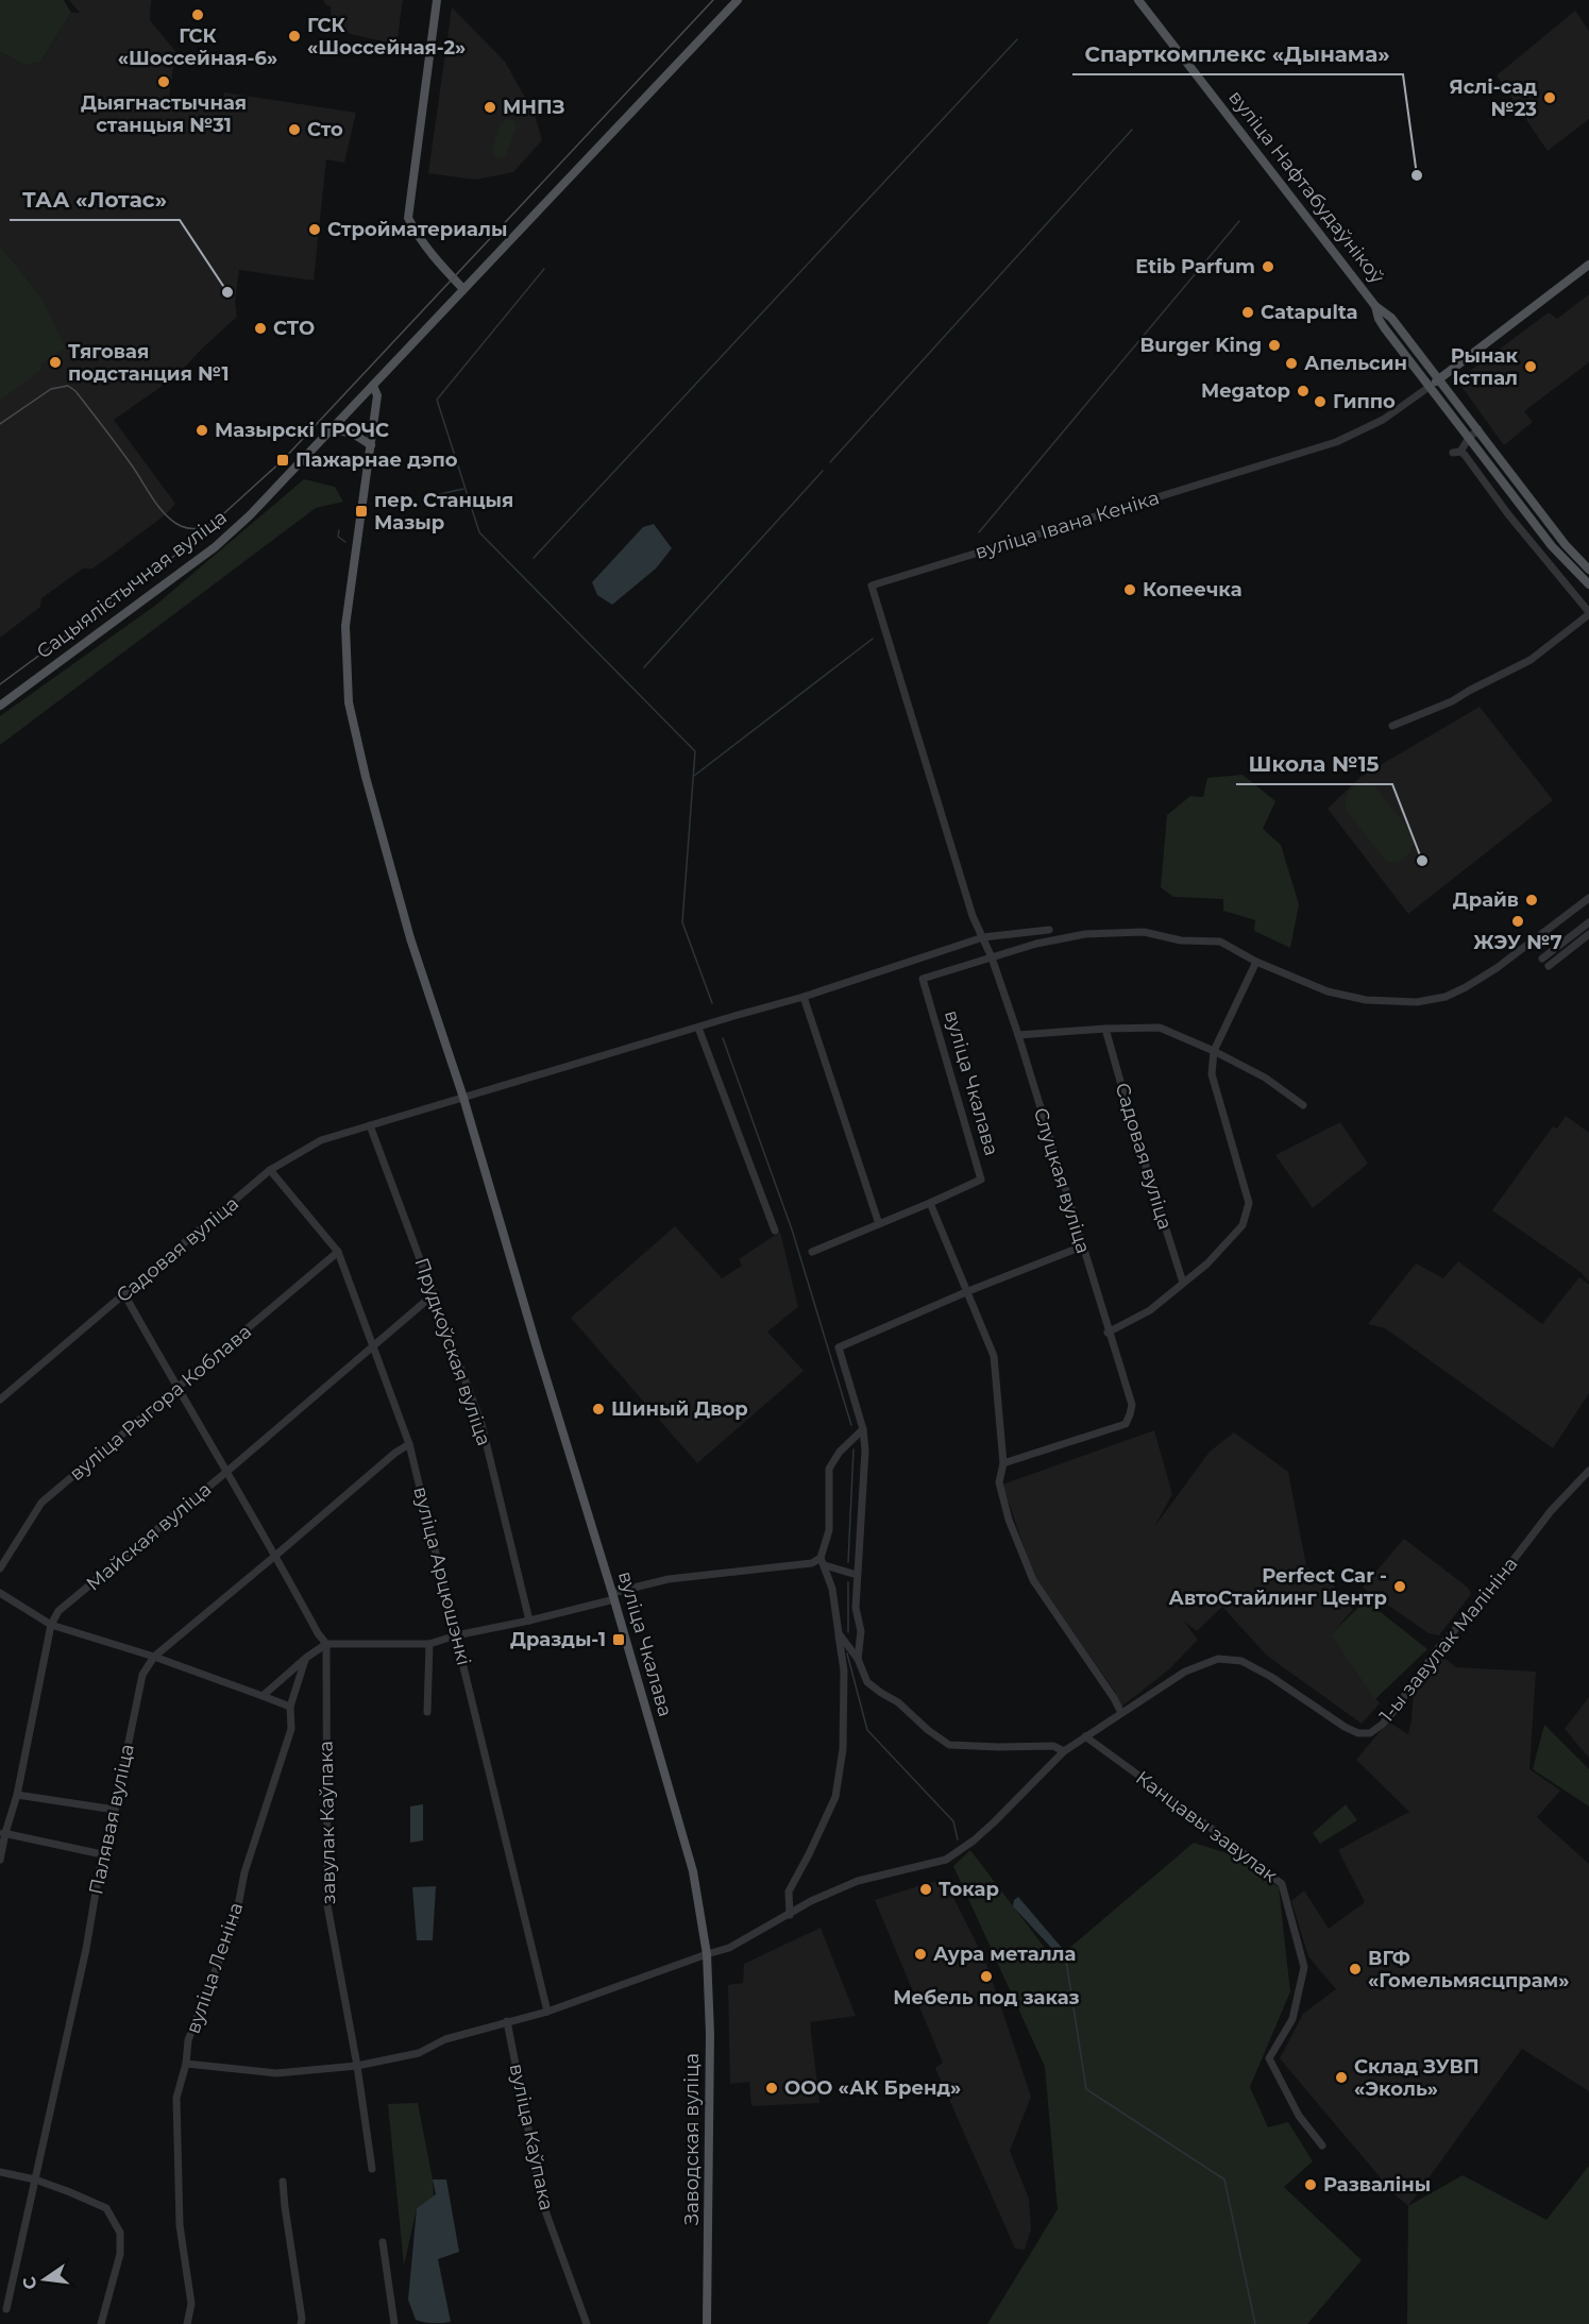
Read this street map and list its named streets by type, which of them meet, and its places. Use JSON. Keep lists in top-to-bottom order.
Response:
{
  "streets": {
    "main road": [
      "вуліца Нафтабудаўнікоў",
      "Сацыялістычная вуліца",
      "вуліца Чкалава",
      "Заводская вуліца"
    ],
    "street": [
      "вуліца Івана Кеніка",
      "Садовая вуліца",
      "Слуцкая вуліца",
      "Прудкоўская вуліца",
      "вуліца Рыгора Коблава",
      "Майская вуліца",
      "вуліца Арцюшэнкі",
      "1-ы завулак Малініна",
      "Палявая вуліца",
      "завулак Каўпака",
      "Канцавы завулак",
      "вуліца Леніна",
      "вуліца Каўпака"
    ]
  },
  "crossings": [
    ["вуліца Нафтабудаўнікоў", "вуліца Івана Кеніка"],
    ["вуліца Івана Кеніка", "Слуцкая вуліца"],
    ["Сацыялістычная вуліца", "вуліца Чкалава"],
    ["вуліца Чкалава", "Садовая вуліца"],
    ["вуліца Чкалава", "Слуцкая вуліца"],
    ["вуліца Чкалава", "Заводская вуліца"],
    ["Садовая вуліца", "Слуцкая вуліца"],
    ["Садовая вуліца", "Прудкоўская вуліца"],
    ["Садовая вуліца", "вуліца Арцюшэнкі"],
    ["Прудкоўская вуліца", "Майская вуліца"],
    ["вуліца Рыгора Коблава", "вуліца Арцюшэнкі"],
    ["Майская вуліца", "вуліца Арцюшэнкі"],
    ["вуліца Арцюшэнкі", "Палявая вуліца"],
    ["1-ы завулак Малініна", "Канцавы завулак"]
  ],
  "places": {
    "other": [
      "ГСК «Шоссейная-6»",
      "ГСК «Шоссейная-2»",
      "Дыягнастычная станцыя №31",
      "Яслі-сад №23",
      "МНПЗ",
      "Сто",
      "Спарткомплекс «Дынама»",
      "Стройматериалы",
      "Etib Parfum",
      "ТАА «Лотас»",
      "Catapulta",
      "СТО",
      "Burger King",
      "Тяговая подстанция №1",
      "Апельсин",
      "Рынак Істпал",
      "Megatop",
      "Гиппо",
      "Мазырскі ГРОЧС",
      "Копеечка",
      "Школа №15",
      "Драйв",
      "ЖЭУ №7",
      "Шиный Двор",
      "Perfect Car - АвтоСтайлинг Центр",
      "Токар",
      "Аура металла",
      "ВГФ «Гомельмясцпрам»",
      "Мебель под заказ",
      "Склад ЗУВП «Эколь»",
      "ООО «АК Бренд»",
      "Разваліны"
    ],
    "transit": ["Пажарнае дэпо", "пер. Станцыя Мазыр", "Дразды-1"]
  },
  "north": "left"
}
